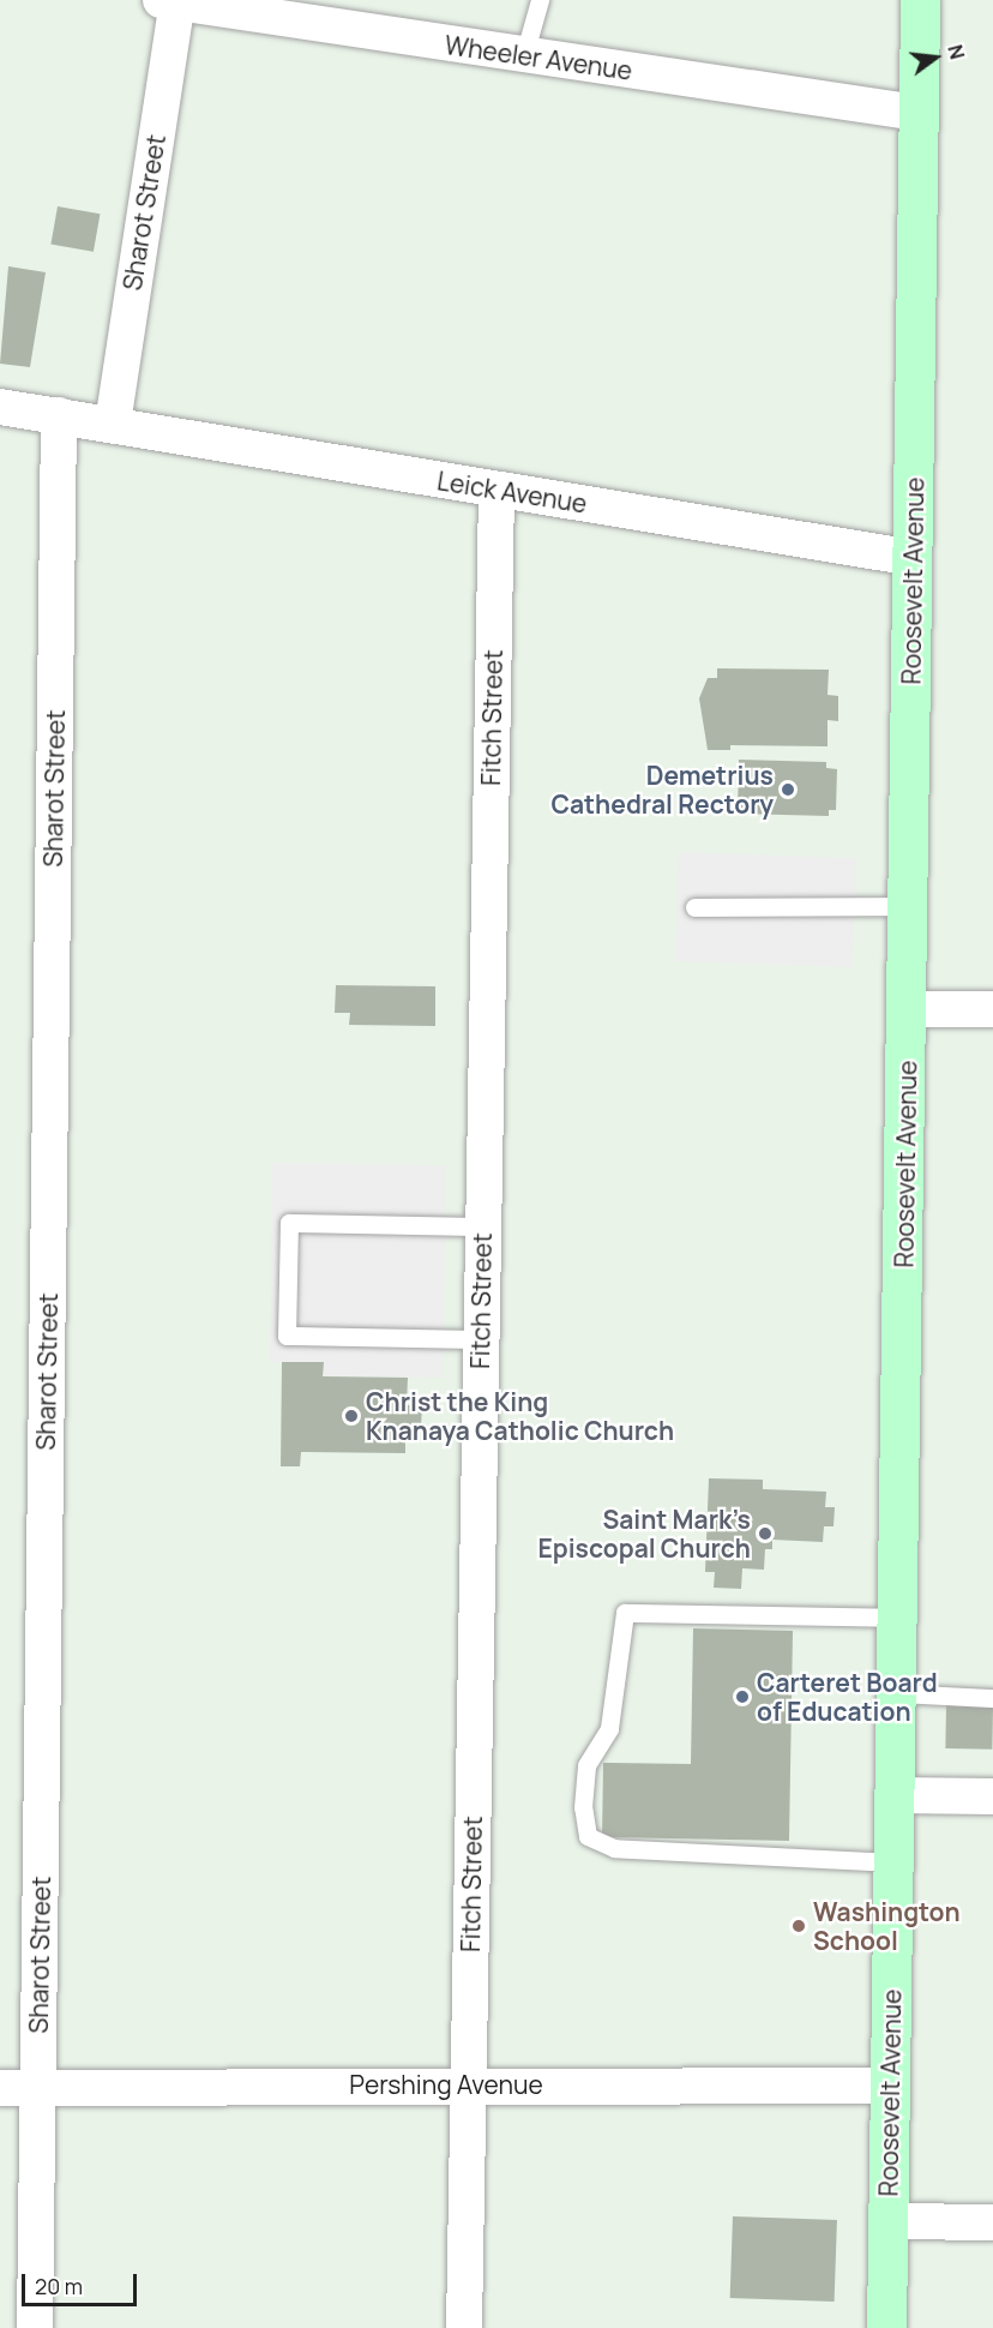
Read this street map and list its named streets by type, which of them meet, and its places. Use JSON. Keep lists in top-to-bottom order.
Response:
{
  "streets": {
    "street": [
      "Wheeler Avenue",
      "Sharot Street",
      "Leick Avenue",
      "Roosevelt Avenue",
      "Fitch Street",
      "Pershing Avenue"
    ]
  },
  "crossings": [
    ["Wheeler Avenue", "Sharot Street"],
    ["Wheeler Avenue", "Roosevelt Avenue"],
    ["Sharot Street", "Leick Avenue"],
    ["Sharot Street", "Pershing Avenue"],
    ["Leick Avenue", "Roosevelt Avenue"],
    ["Leick Avenue", "Fitch Street"],
    ["Roosevelt Avenue", "Pershing Avenue"],
    ["Fitch Street", "Pershing Avenue"]
  ],
  "places": [
    "Demetrius Cathedral Rectory",
    "Christ the King Knanaya Catholic Church",
    "Saint Mark’s Episcopal Church",
    "Carteret Board of Education",
    "Washington School"
  ],
  "scale_bar": "20 m",
  "north": "right"
}
